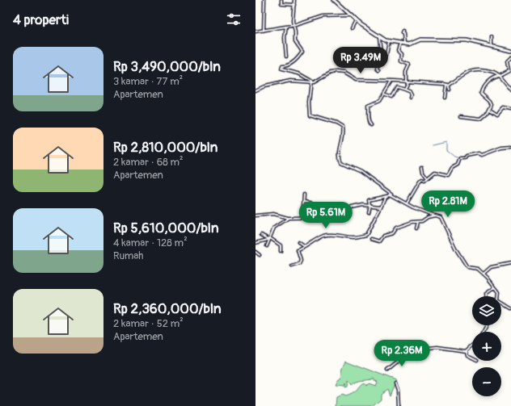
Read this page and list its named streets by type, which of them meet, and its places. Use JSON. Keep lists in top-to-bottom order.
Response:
{
  "page": {
    "heading": "4 properti",
    "list": [
      {
        "name": "Rp 3,490,000/bln",
        "note": "3 kamar · 77 m² · Apartemen"
      },
      {
        "name": "Rp 2,810,000/bln",
        "note": "2 kamar · 68 m² · Apartemen"
      },
      {
        "name": "Rp 5,610,000/bln",
        "note": "4 kamar · 128 m² · Rumah"
      },
      {
        "name": "Rp 2,360,000/bln",
        "note": "2 kamar · 52 m² · Apartemen"
      }
    ],
    "price": [
      "Rp 3.49M",
      "Rp 2.81M",
      "Rp 5.61M",
      "Rp 2.36M"
    ],
    "map_buttons": ["+", "−"]
  }
}
